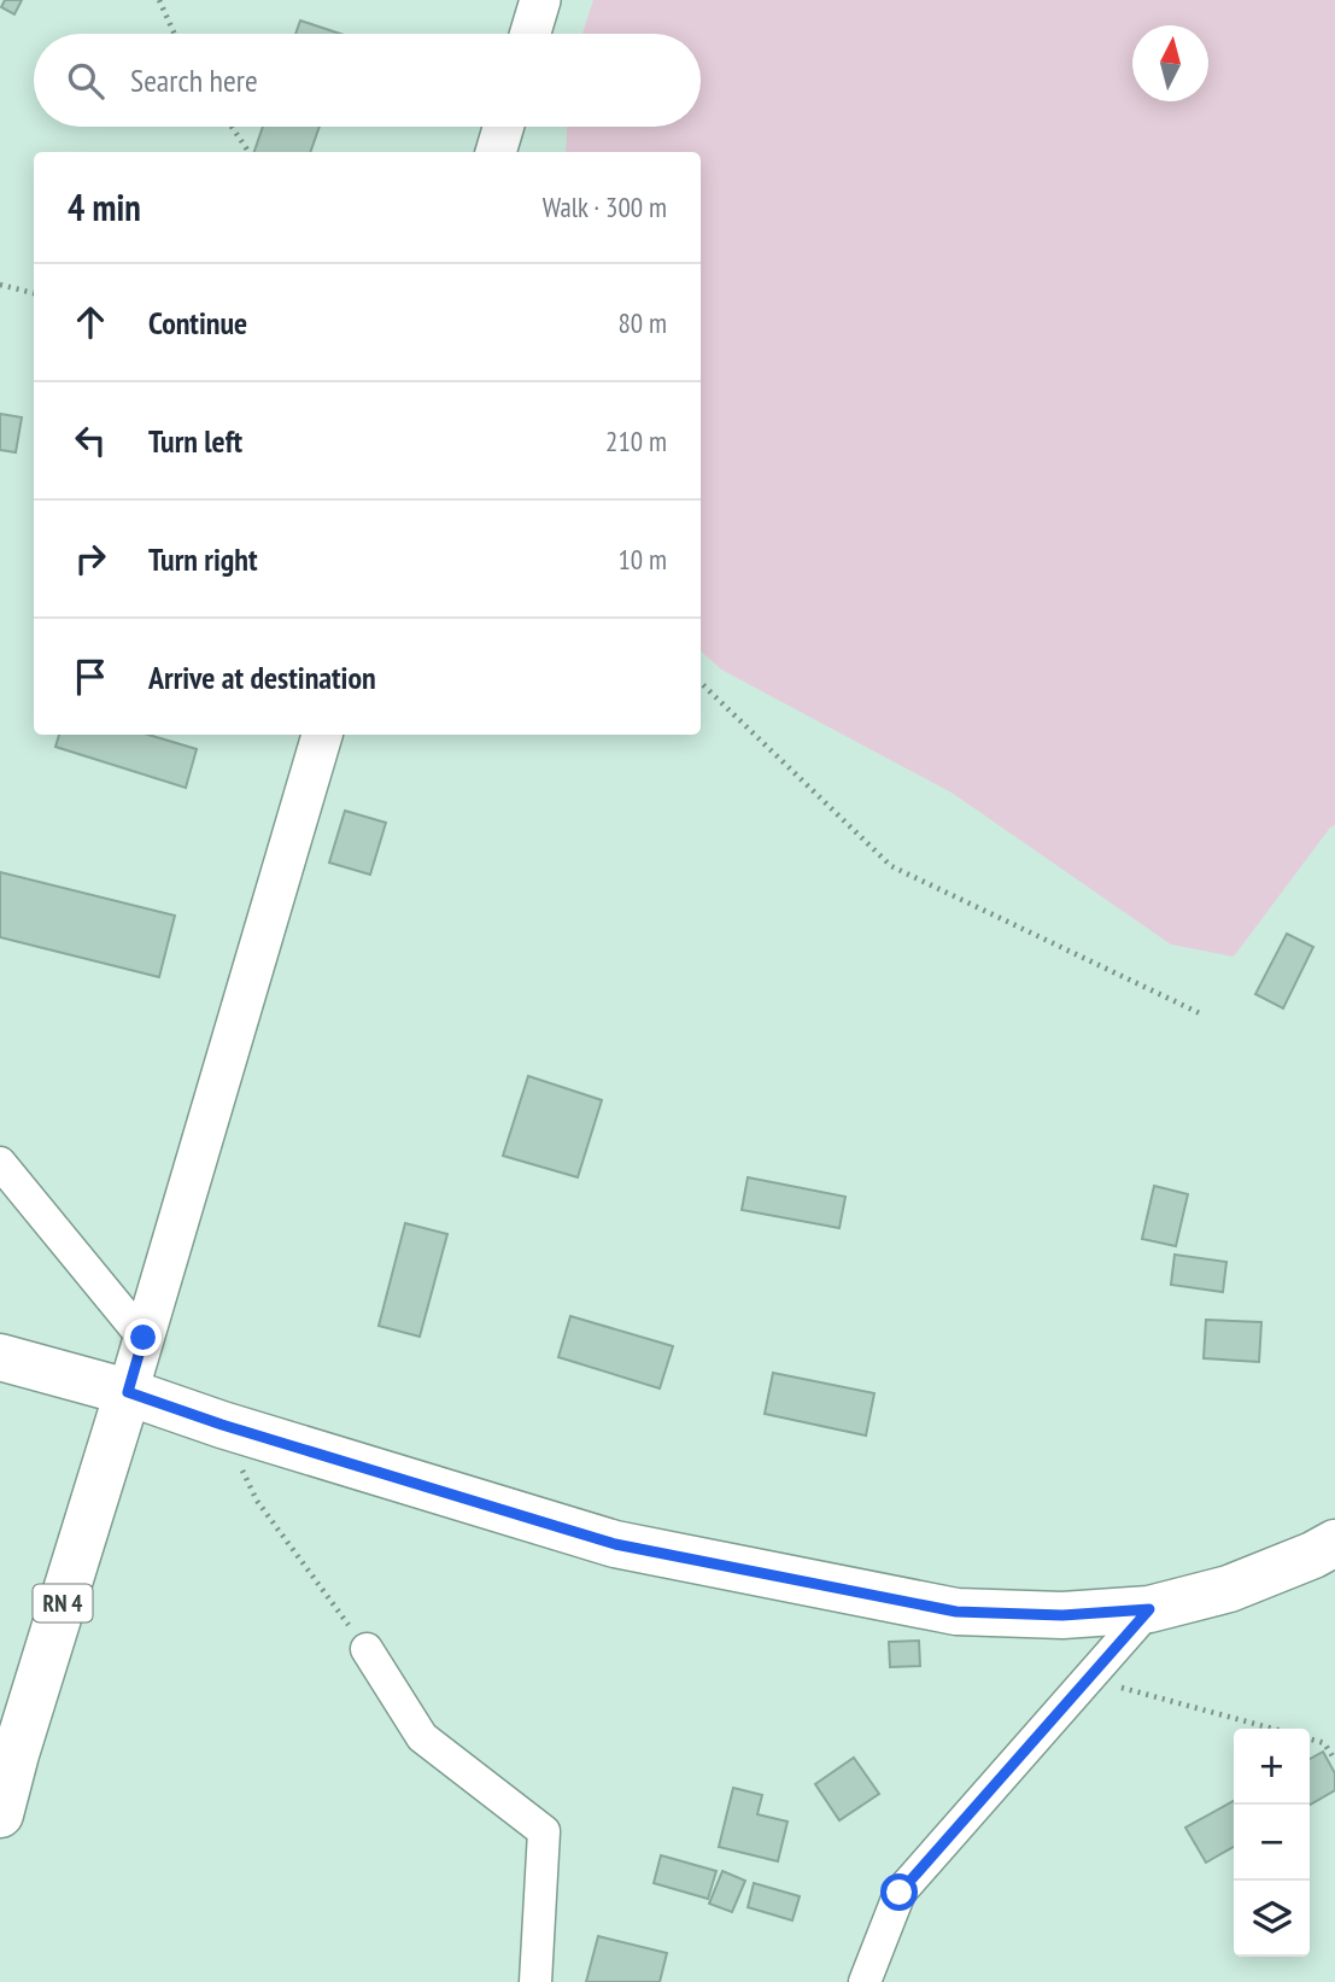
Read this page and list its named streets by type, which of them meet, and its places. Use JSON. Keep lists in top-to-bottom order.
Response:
{
  "streets": {
    "main road": ["RN 4"]
  },
  "north": "top",
  "page": {
    "search": "Search here",
    "heading": ["4 min", "Walk · 300 m"],
    "list": [
      ["Continue", "80 m"],
      ["Turn left", "210 m"],
      ["Turn right", "10 m"],
      "Arrive at destination"
    ],
    "map_buttons": ["+", "−"]
  }
}
